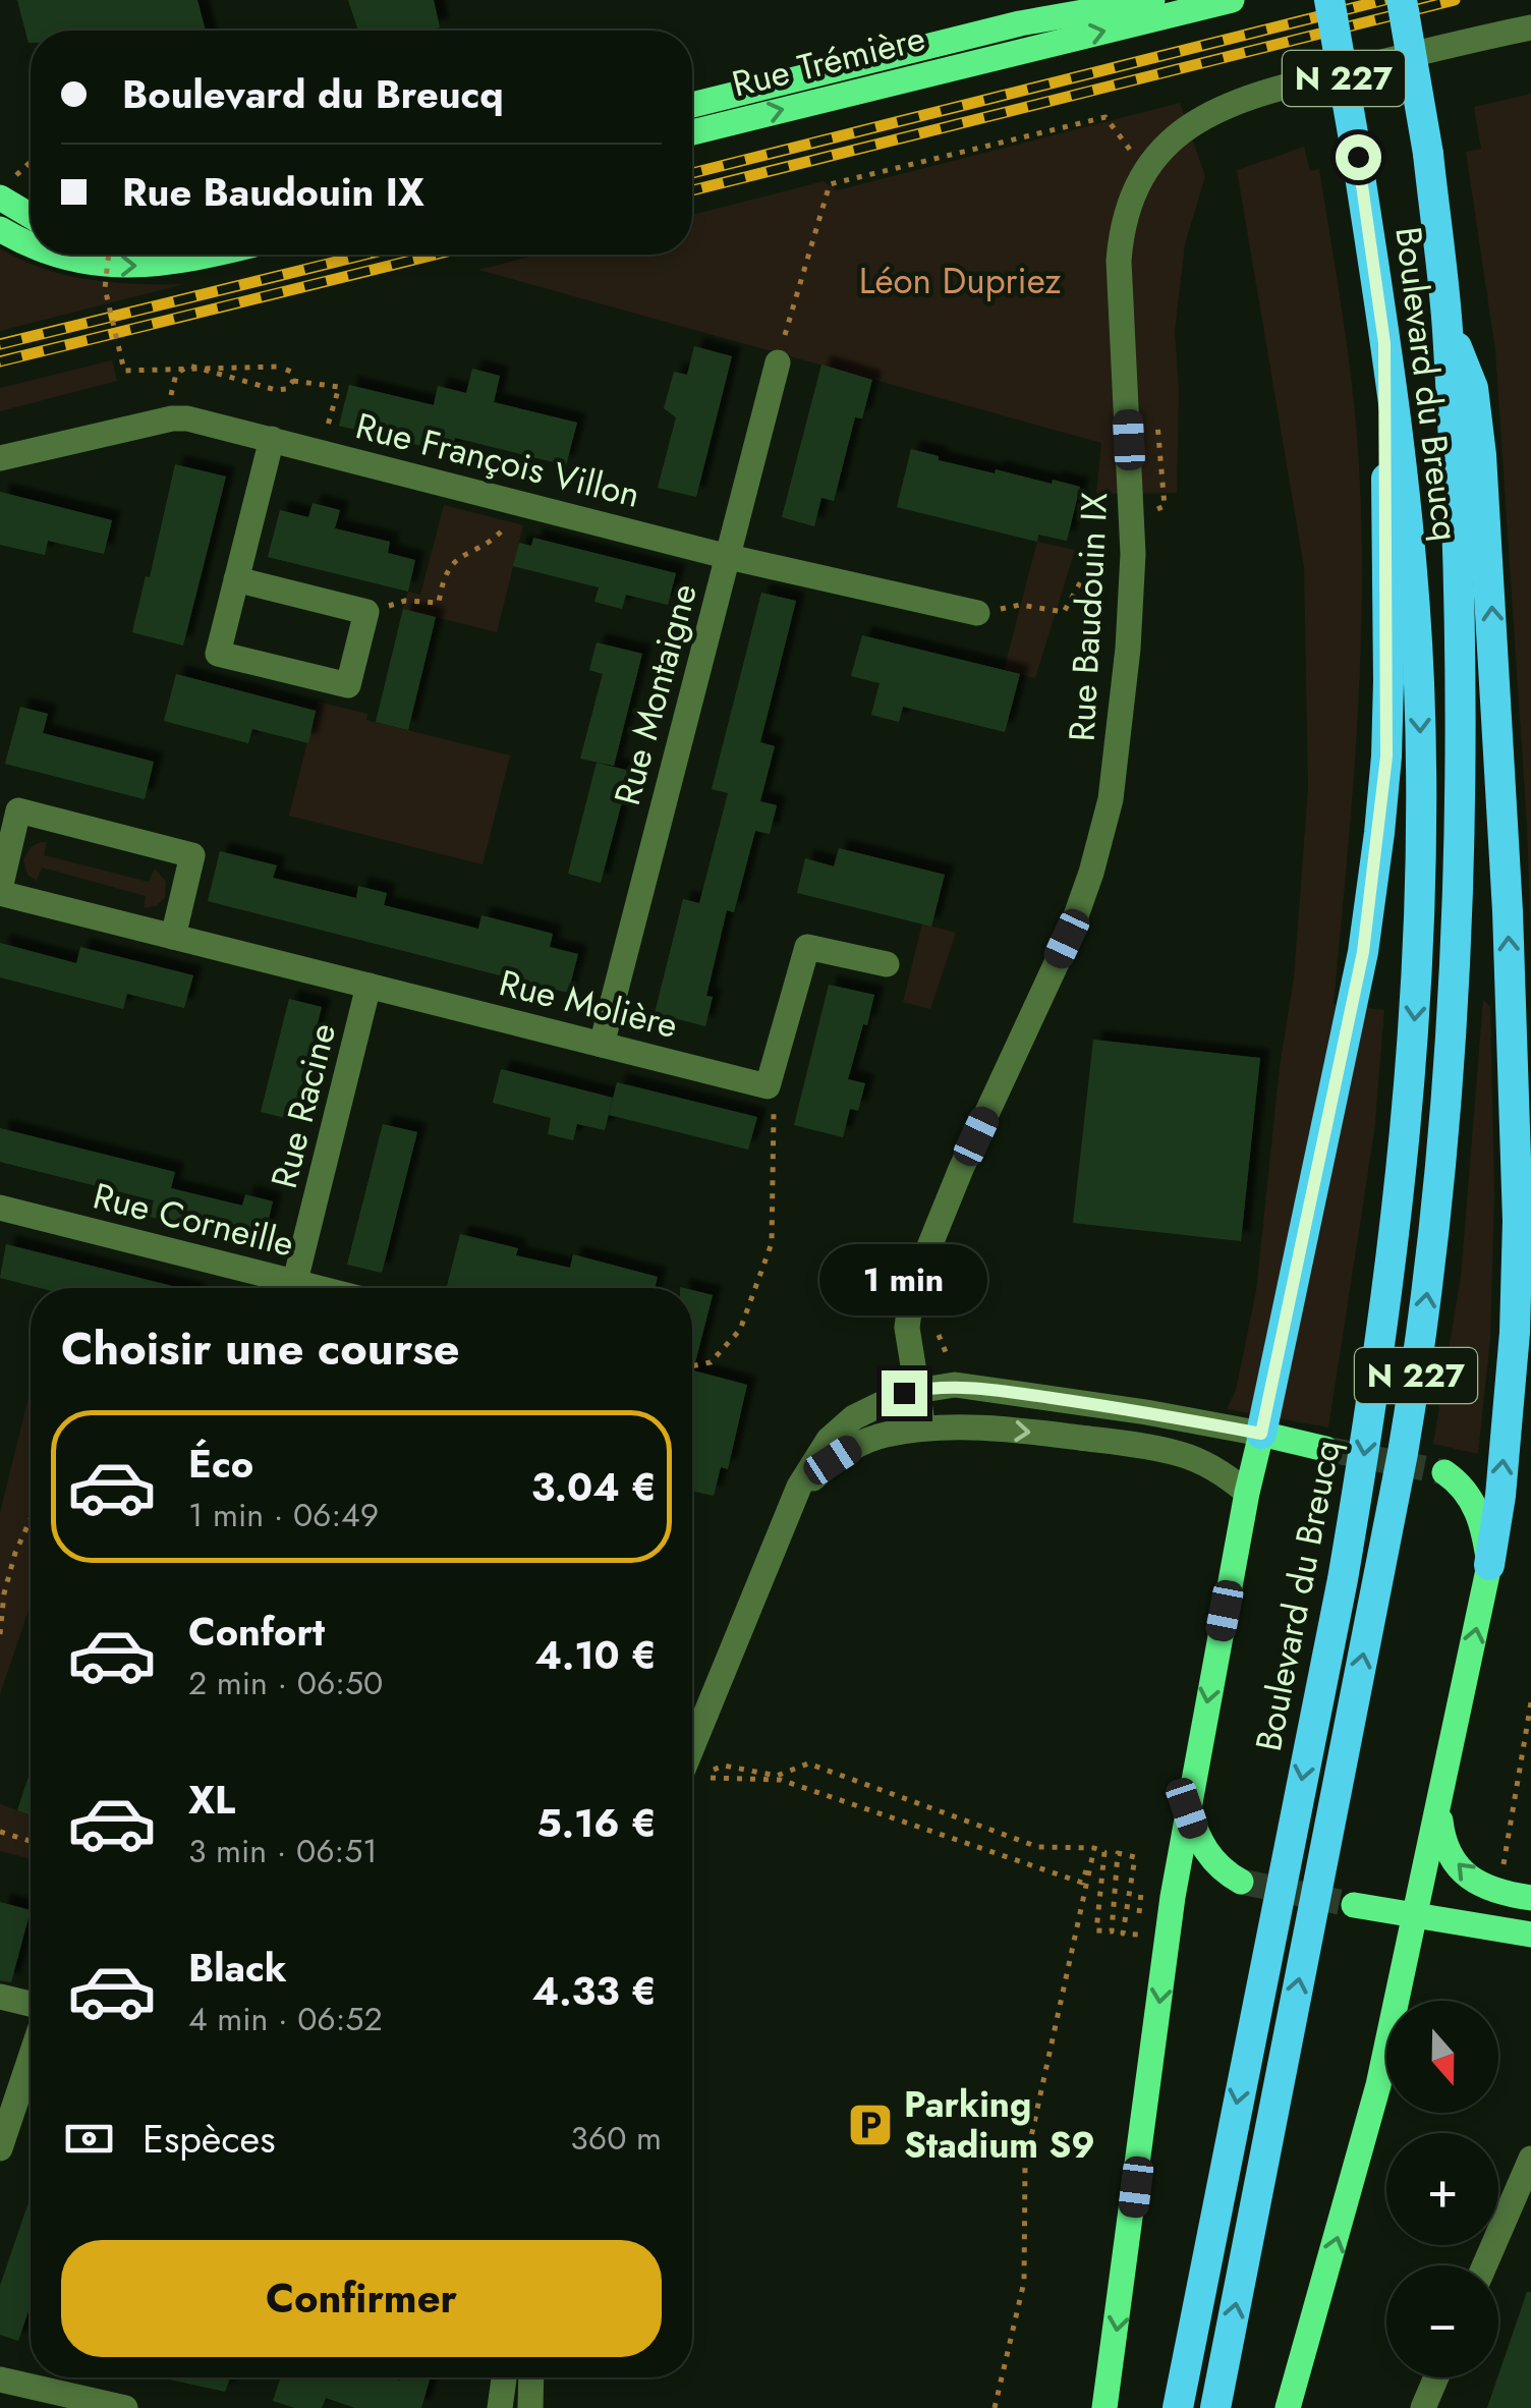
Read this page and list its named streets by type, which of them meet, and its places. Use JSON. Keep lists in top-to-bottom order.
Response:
{
  "streets": {
    "highway": ["N 227", "Boulevard du Breucq"],
    "main road": ["Rue Trémière"],
    "street": [
      "Rue François Villon",
      "Rue Baudouin IX",
      "Rue Montaigne",
      "Rue Molière",
      "Rue Racine",
      "Rue Corneille"
    ]
  },
  "crossings": [
    ["Rue François Villon", "Rue Montaigne"],
    ["Rue Montaigne", "Rue Molière"],
    ["Rue Molière", "Rue Racine"]
  ],
  "parks": ["Léon Dupriez"],
  "places": {
    "parking": ["Parking Stadium S9"]
  },
  "north": "bottom",
  "page": {
    "banner": ["Boulevard du Breucq", "Rue Baudouin IX"],
    "bubble": "1 min",
    "heading": "Choisir une course",
    "list": [
      {
        "name": "Éco",
        "note": "1 min · 06:49",
        "value": "3.04 €"
      },
      {
        "name": "Confort",
        "note": "2 min · 06:50",
        "value": "4.10 €"
      },
      {
        "name": "XL",
        "note": "3 min · 06:51",
        "value": "5.16 €"
      },
      {
        "name": "Black",
        "note": "4 min · 06:52",
        "value": "4.33 €"
      }
    ],
    "map_buttons": ["+", "−"],
    "pay": ["Espèces", "360 m"],
    "buttons": "Confirmer"
  }
}
